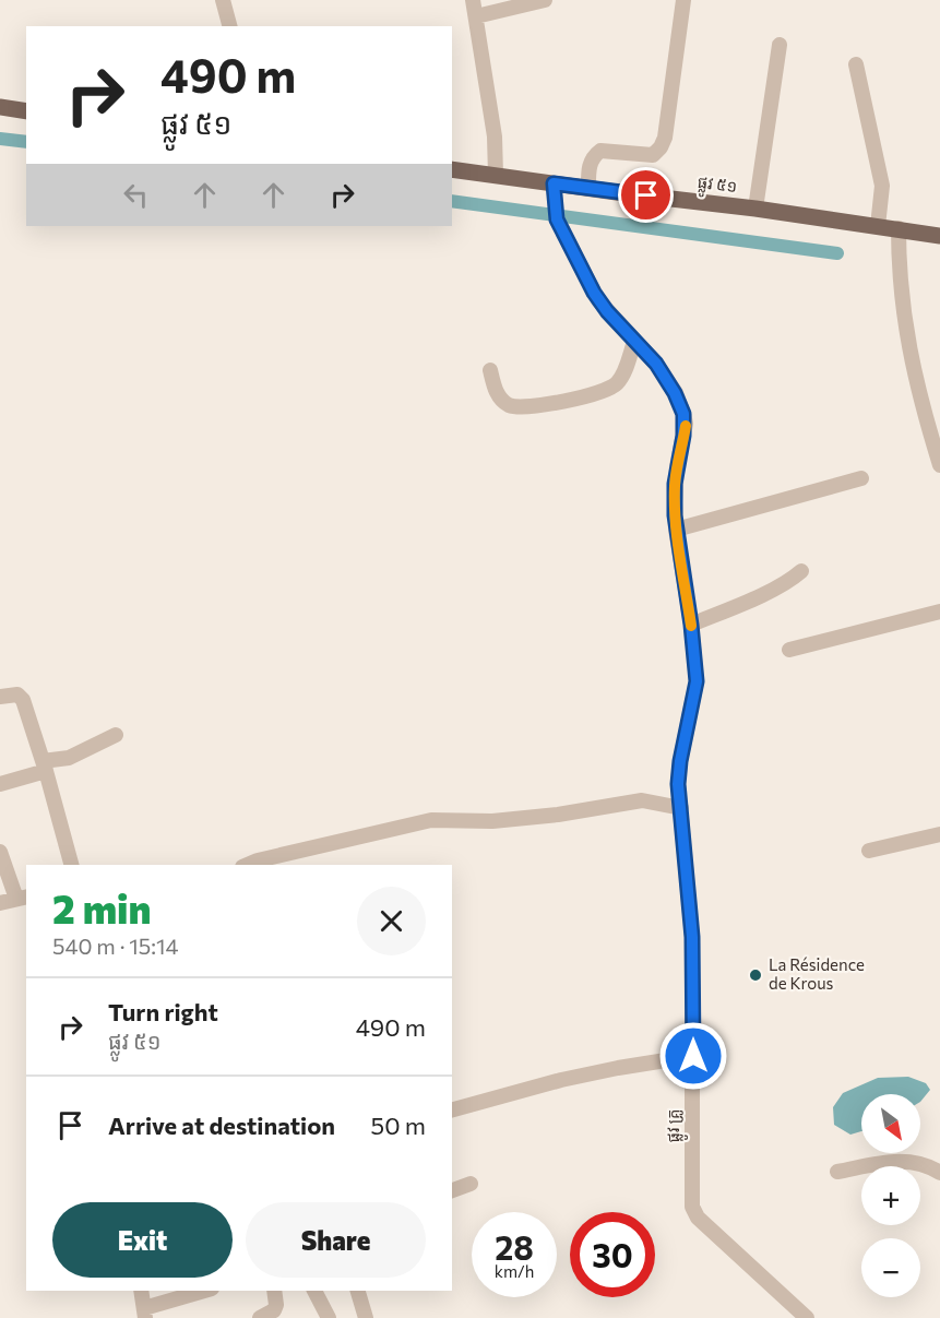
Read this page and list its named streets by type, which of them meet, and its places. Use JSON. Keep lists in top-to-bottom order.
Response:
{
  "streets": {
    "main road": ["ផ្លូវ ៥១"],
    "street": ["ផ្លូវ គ្រូ"]
  },
  "crossings": [
    ["ផ្លូវ ៥១", "ផ្លូវ គ្រូ"]
  ],
  "places": ["La Résidence de Krous"],
  "north": "bottom right",
  "page": {
    "turn": ["490 m", "ផ្លូវ ៥១"],
    "heading": ["2 min", "540 m · 15:14"],
    "list": [
      {
        "name": "Turn right",
        "note": "ផ្លូវ ៥១",
        "value": "490 m"
      },
      {
        "name": "Arrive at destination",
        "value": "50 m"
      }
    ],
    "map_buttons": ["+", "−"],
    "buttons": ["Exit", "Share"],
    "speed": "28 km/h",
    "limit": "30"
  }
}
